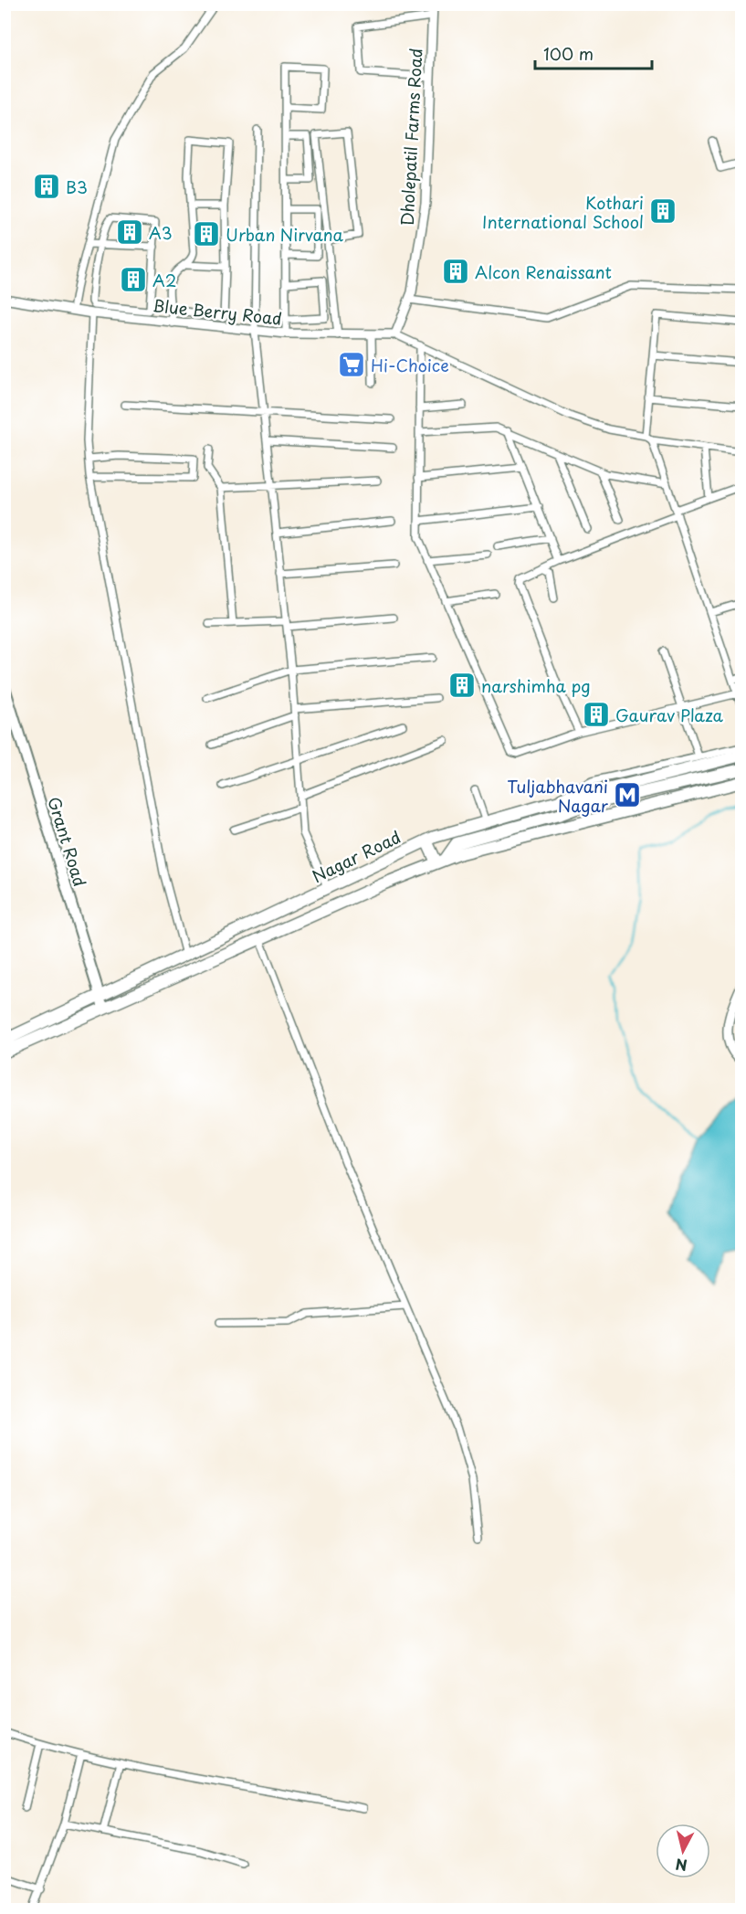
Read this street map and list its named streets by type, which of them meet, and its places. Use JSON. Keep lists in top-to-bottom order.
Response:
{
  "streets": {
    "highway": ["Nagar Road"],
    "main road": ["Grant Road"],
    "street": ["Dholepatil Farms Road", "Blue Berry Road"]
  },
  "crossings": [
    ["Dholepatil Farms Road", "Blue Berry Road"],
    ["Grant Road", "Nagar Road"]
  ],
  "places": {
    "building": [
      "B3",
      "Kothari International School",
      "A3",
      "Urban Nirvana",
      "Alcon Renaissant",
      "A2",
      "narshimha pg",
      "Gaurav Plaza"
    ],
    "supermarket": ["Hi-Choice"],
    "metro station": ["Tuljabhavani Nagar"]
  },
  "scale_bar": "100 m",
  "north": "bottom"
}
